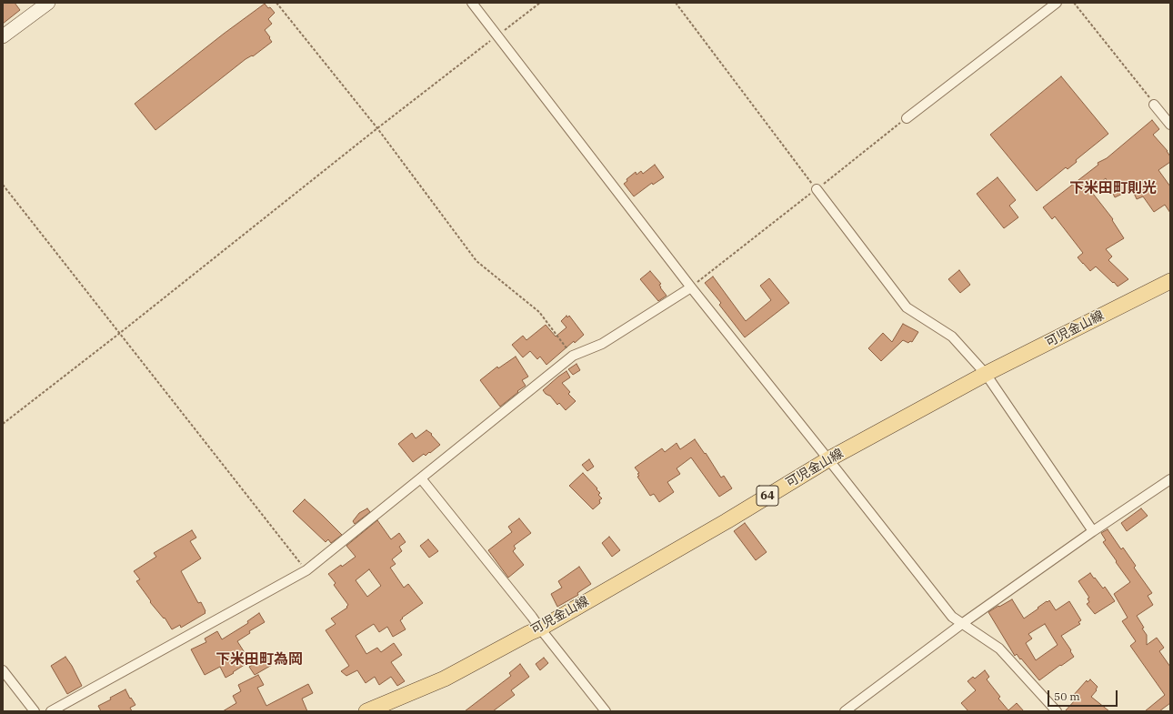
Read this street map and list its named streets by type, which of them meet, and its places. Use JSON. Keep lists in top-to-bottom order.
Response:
{
  "streets": {
    "main road": ["可児金山線", "64"]
  },
  "districts": ["下米田町則光", "下米田町為岡"],
  "scale_bar": "50 m"
}
